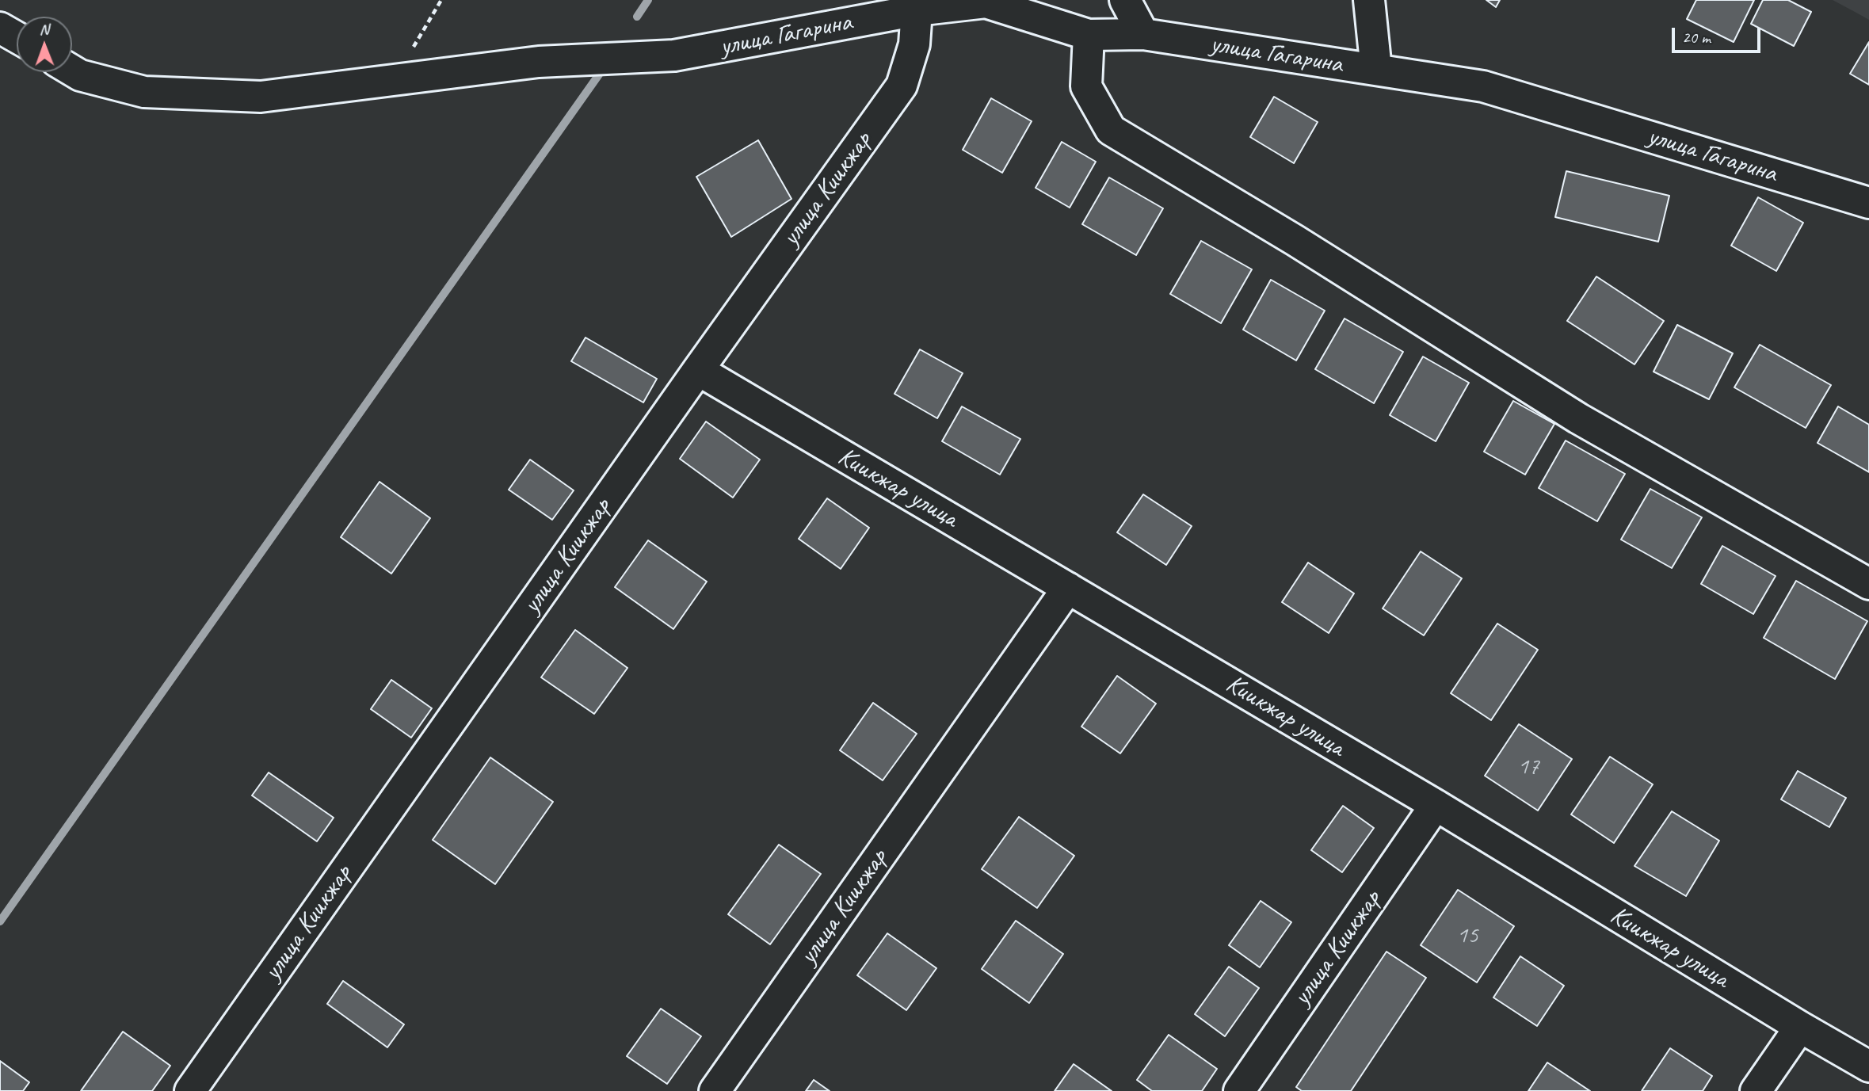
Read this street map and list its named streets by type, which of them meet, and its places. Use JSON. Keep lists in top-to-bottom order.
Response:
{
  "streets": {
    "street": ["улица Гагарина", "улица Киикжар", "Киикжар улица"]
  },
  "crossings": [
    ["улица Гагарина", "улица Киикжар"],
    ["улица Киикжар", "Киикжар улица"]
  ],
  "house_numbers": ["17", "15"],
  "scale_bar": "20 m",
  "north": "top"
}
